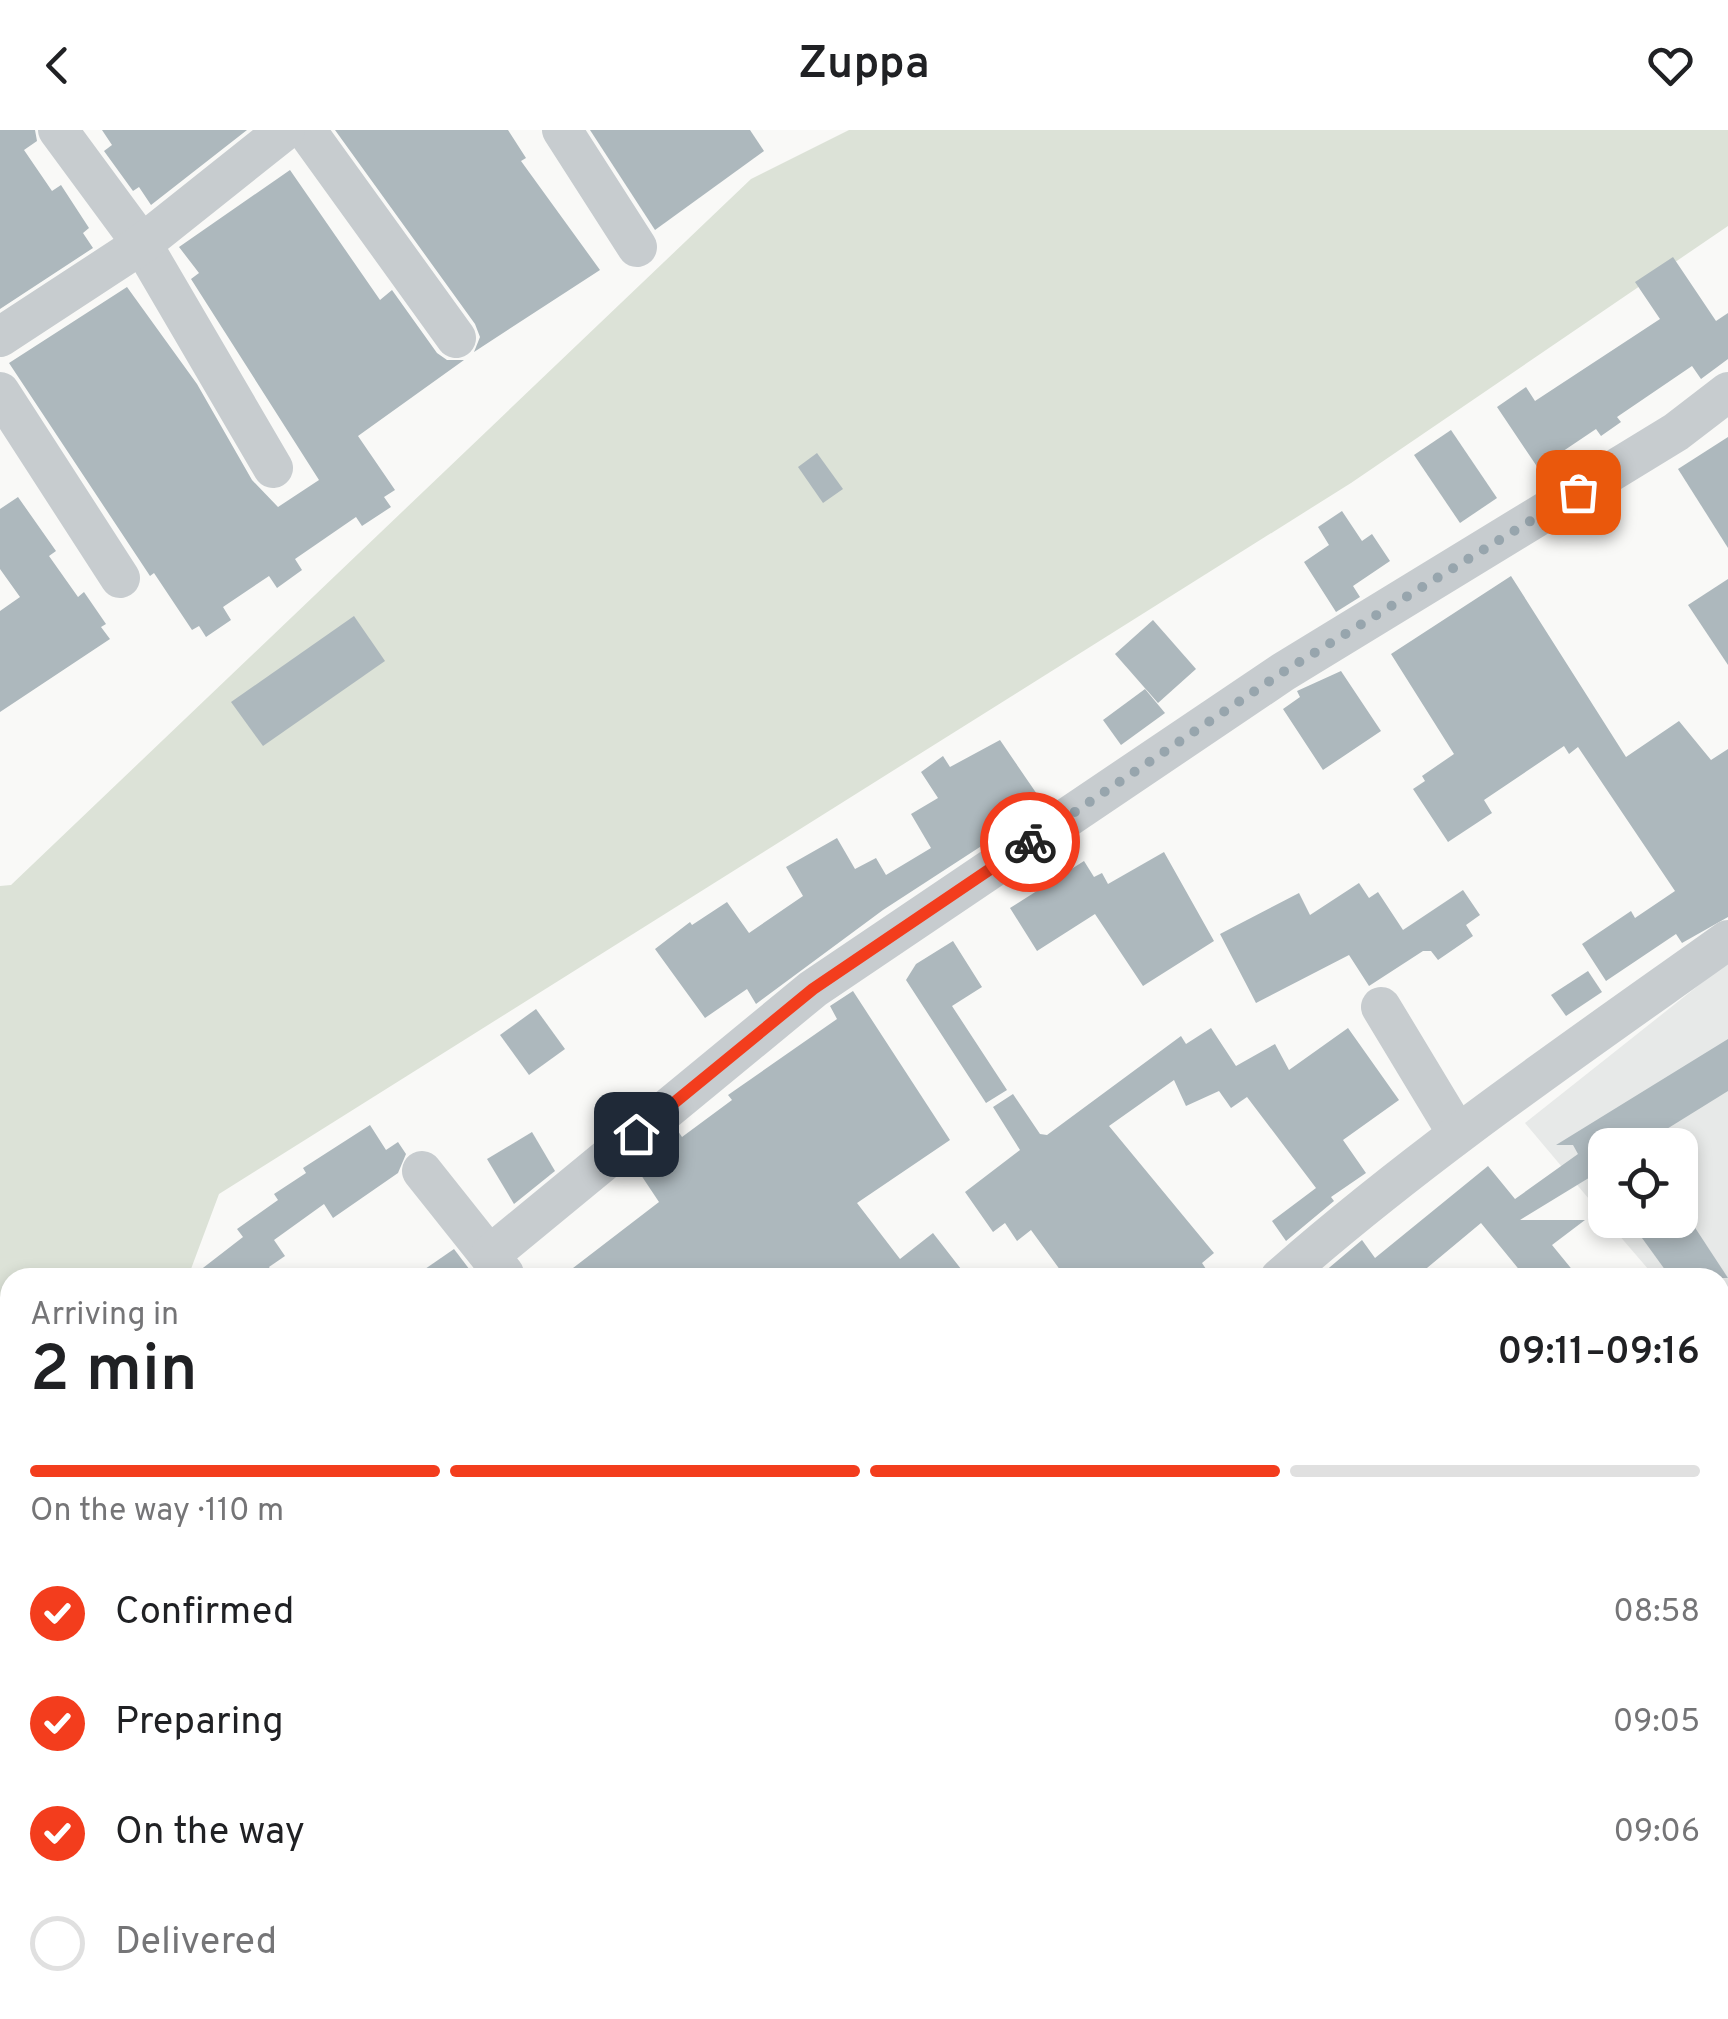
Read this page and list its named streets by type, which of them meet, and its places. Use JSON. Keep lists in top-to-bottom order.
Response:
{
  "page": {
    "header": "Zuppa",
    "heading": ["2 min", "Arriving in", "09:11–09:16"],
    "bar": "On the way · 110 m",
    "list": [
      ["Confirmed", "08:58"],
      ["Preparing", "09:05"],
      ["On the way", "09:06"],
      "Delivered"
    ]
  }
}
